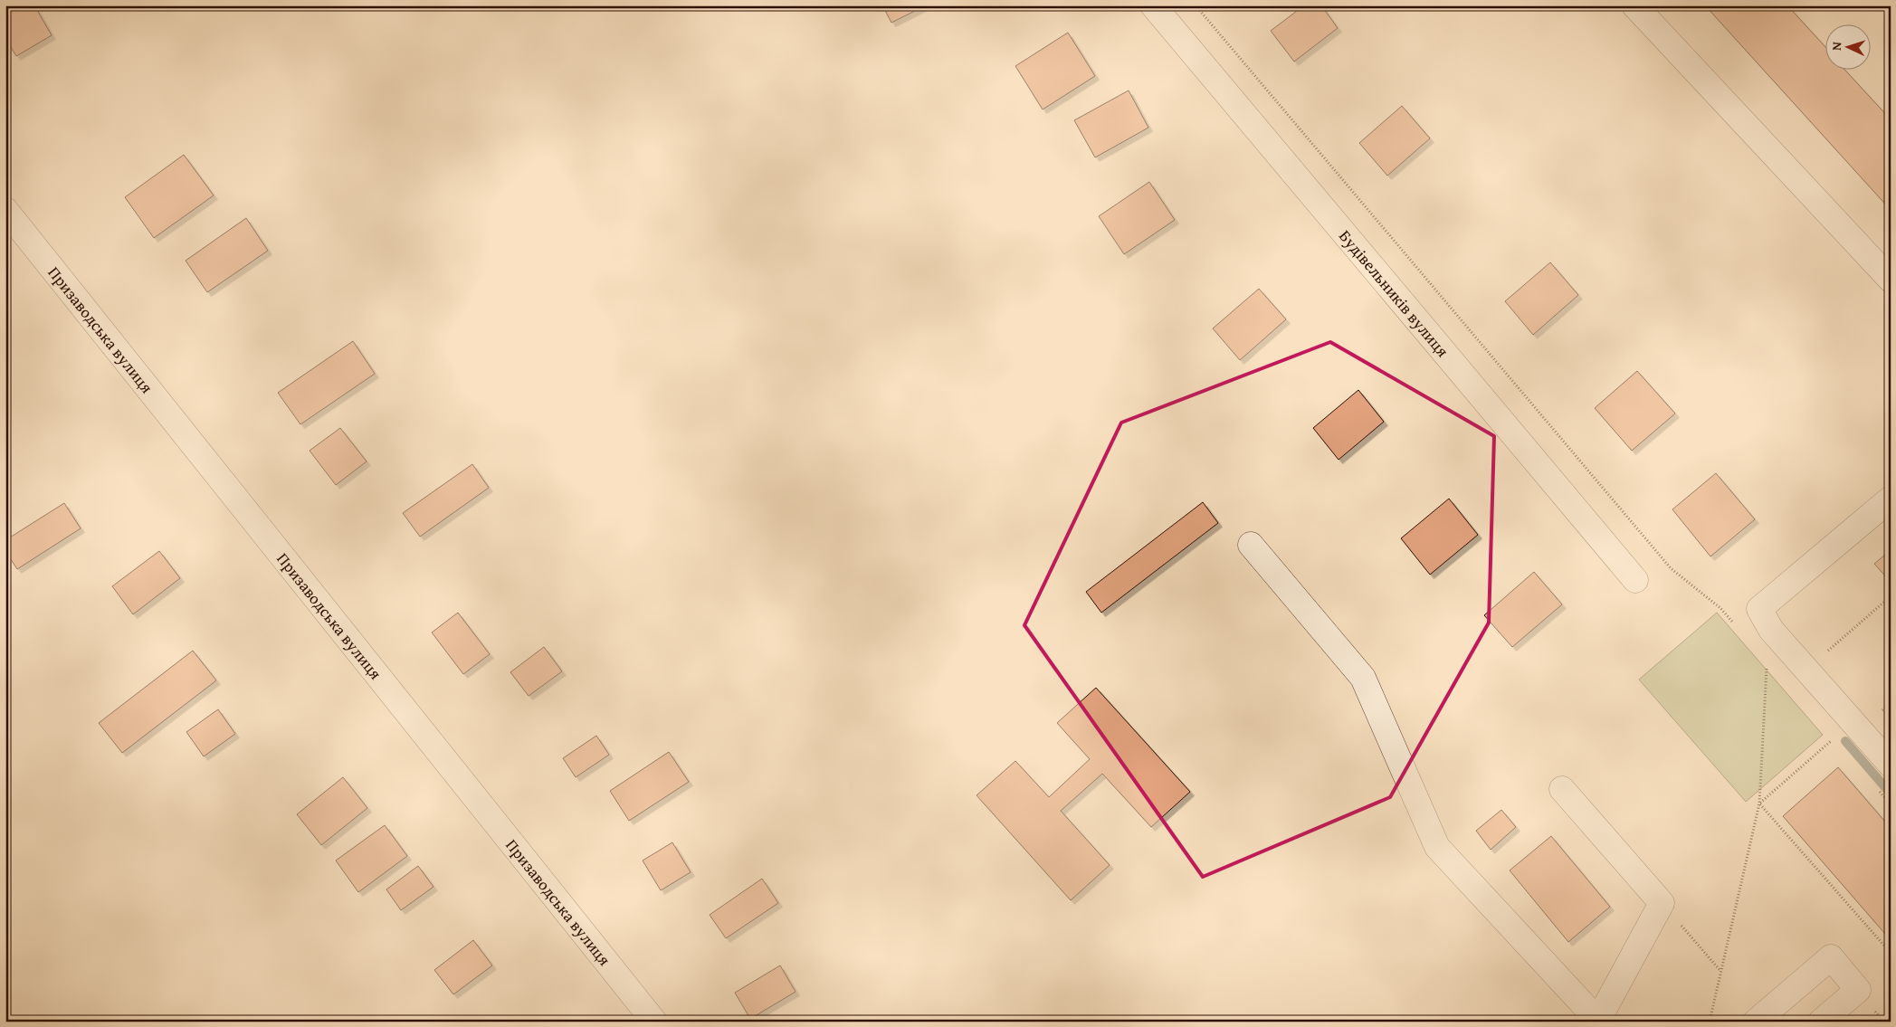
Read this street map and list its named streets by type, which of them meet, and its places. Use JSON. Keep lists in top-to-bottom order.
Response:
{
  "streets": {
    "street": ["Будівельників вулиця", "Призаводська вулиця"]
  },
  "north": "left"
}
